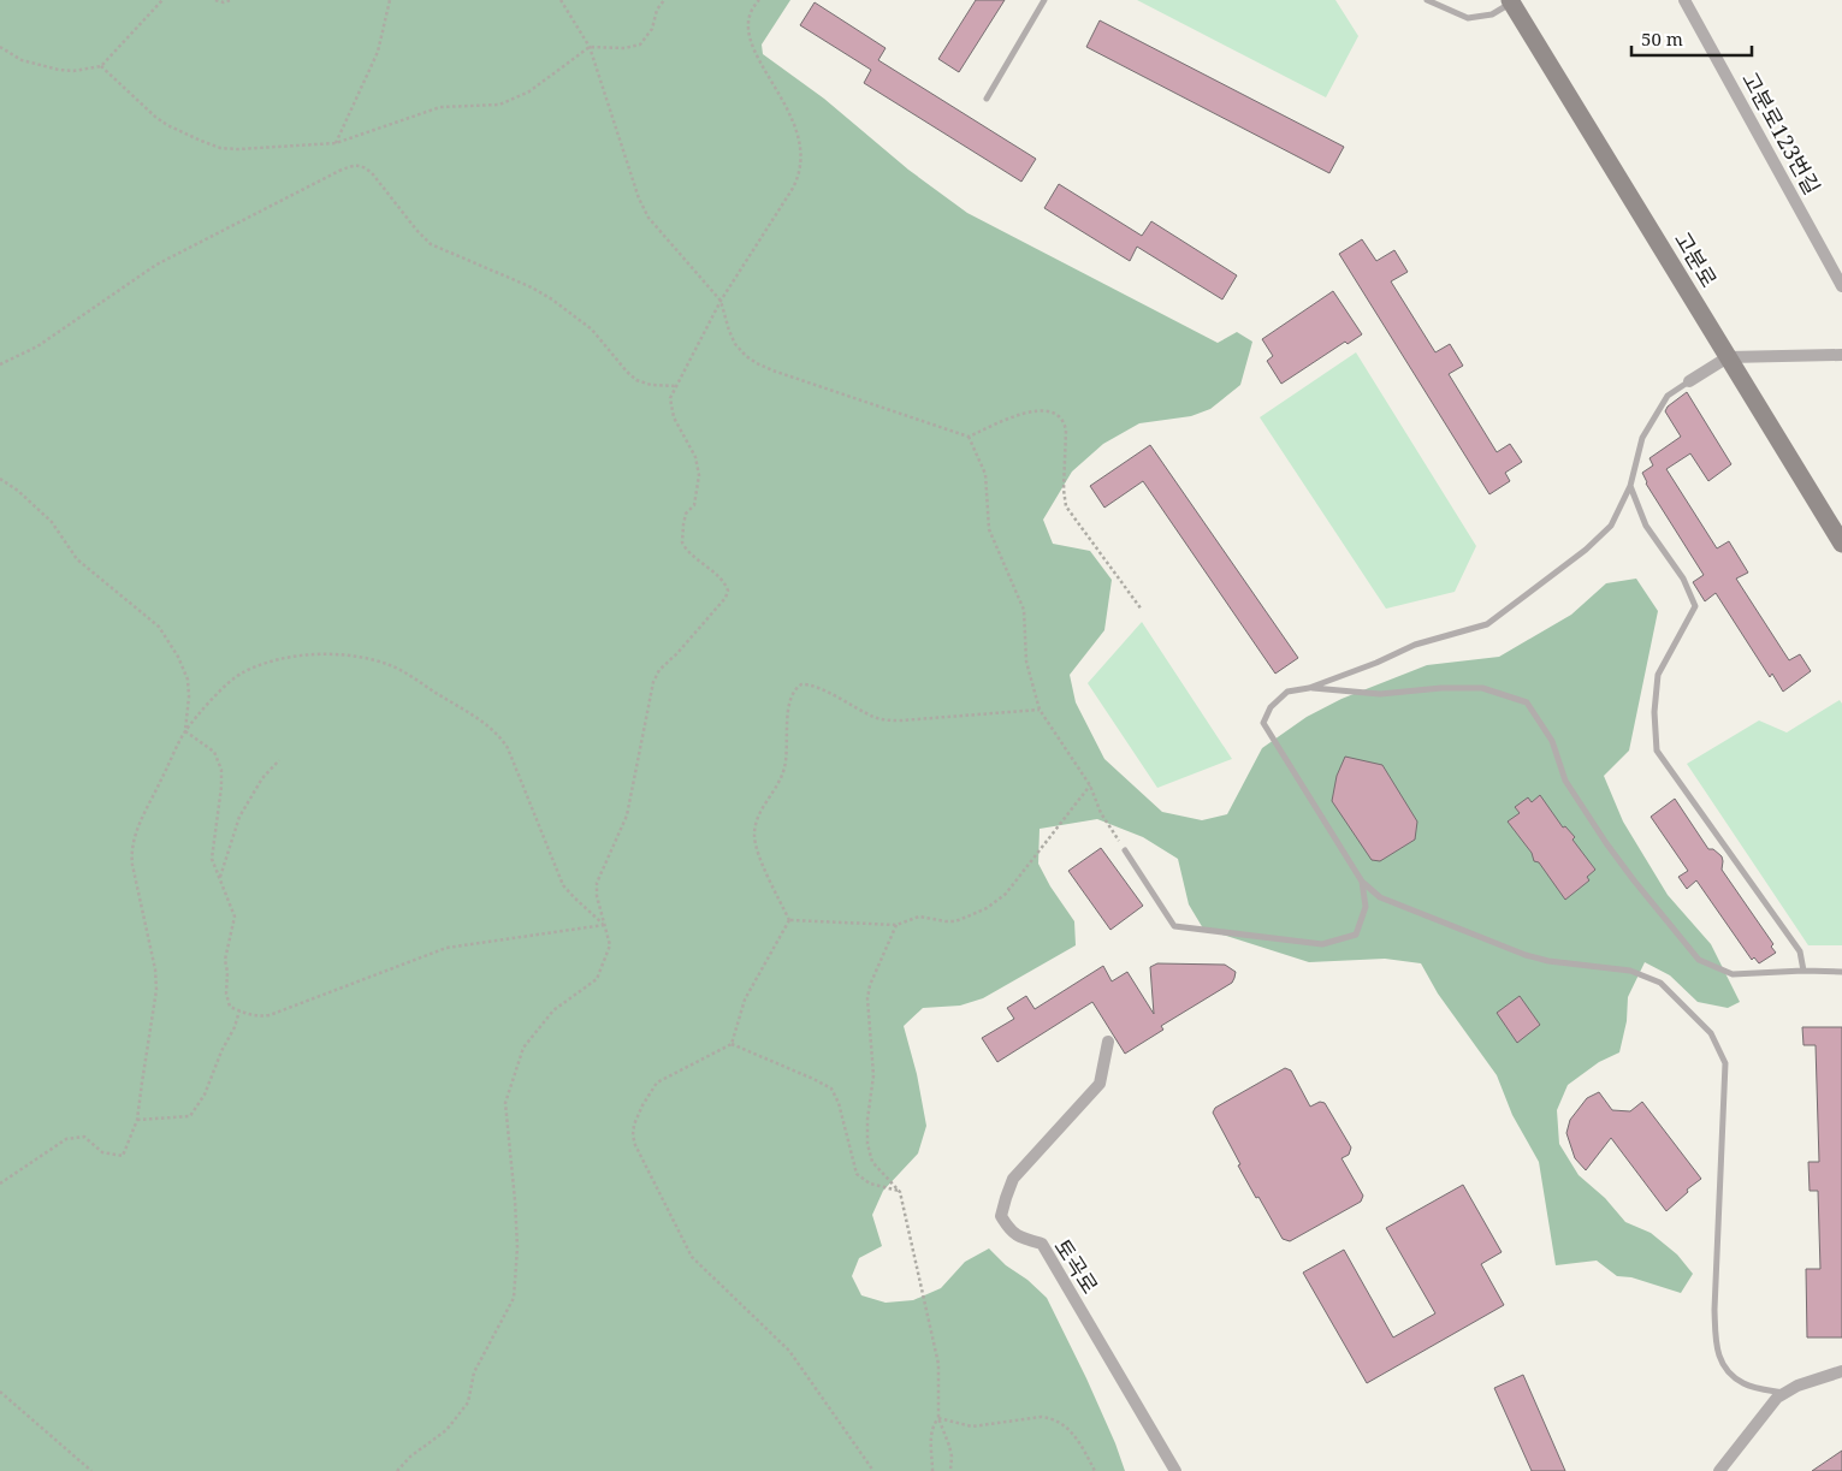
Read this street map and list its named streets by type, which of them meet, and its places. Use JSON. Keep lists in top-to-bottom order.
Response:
{
  "streets": {
    "main road": ["고분로"],
    "street": ["고분로123번길", "토곡로"]
  },
  "scale_bar": "50 m"
}
